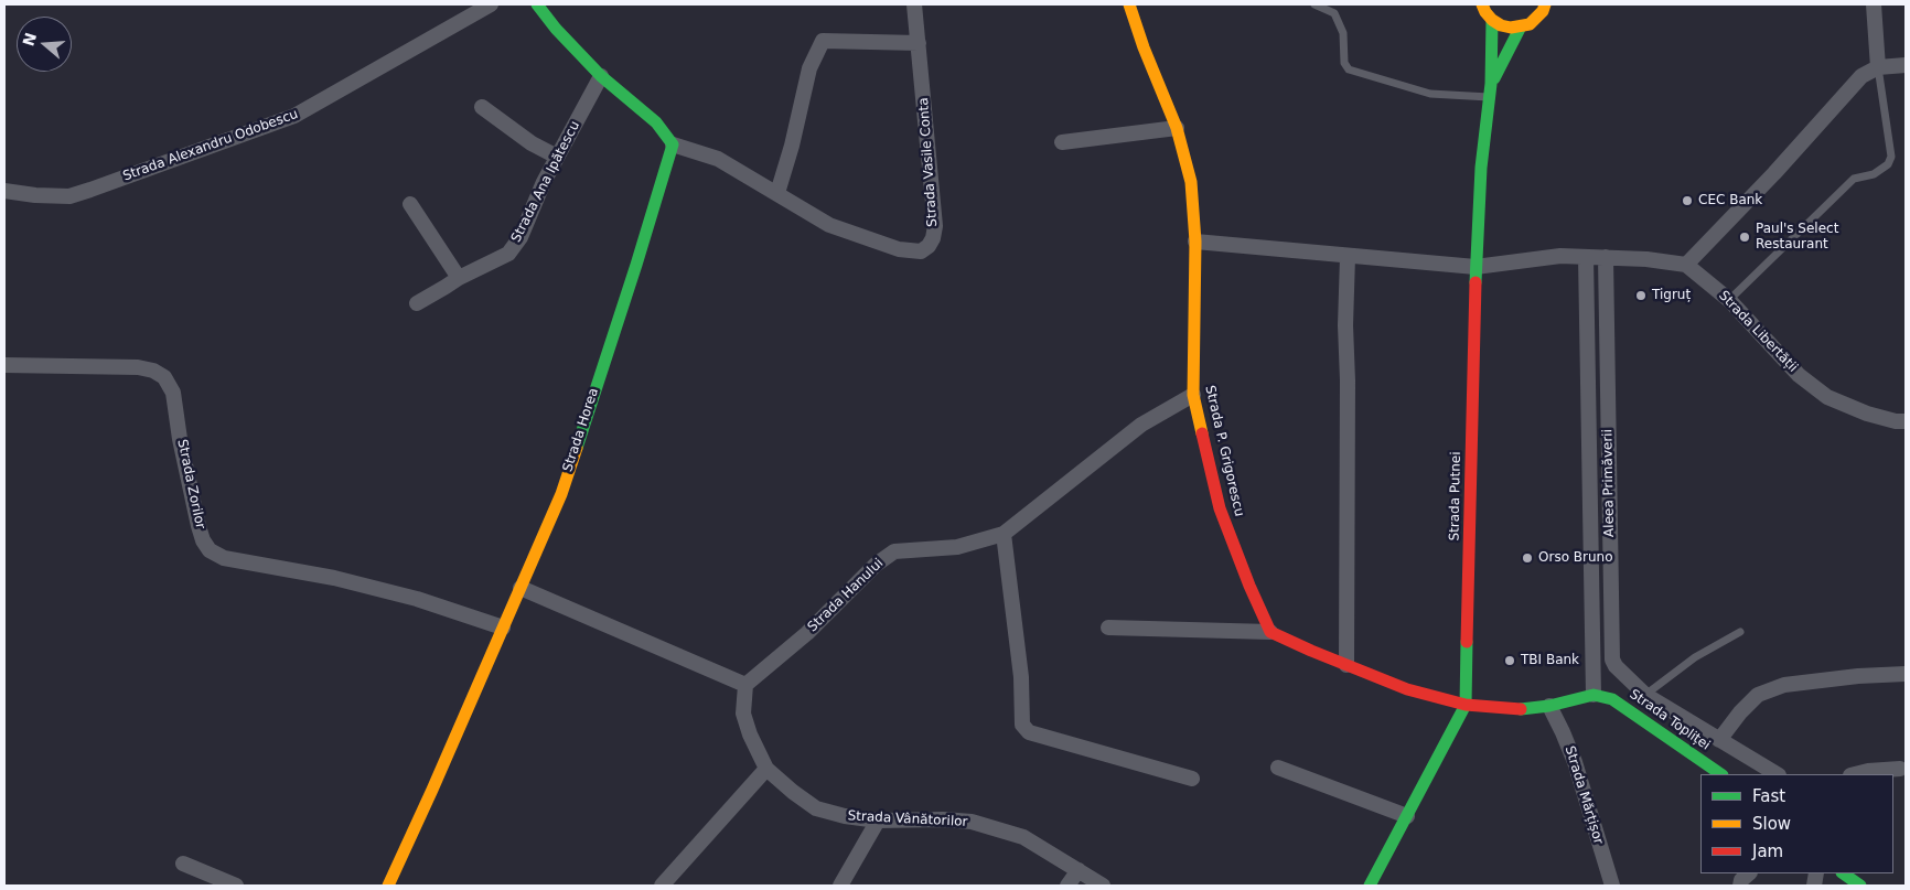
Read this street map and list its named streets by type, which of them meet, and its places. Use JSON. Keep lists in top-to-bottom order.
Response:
{
  "streets": {
    "street": [
      "Strada Alexandru Odobescu",
      "Strada Vasile Conta",
      "Strada Ana Ipătescu",
      "Strada Libertății",
      "Strada Horea",
      "Strada P. Grigorescu",
      "Aleea Primăverii",
      "Strada Zorilor",
      "Strada Putnei",
      "Strada Hanului",
      "Strada Topliței",
      "Strada Mărțișor",
      "Strada Vânătorilor"
    ]
  },
  "crossings": [
    ["Strada Vasile Conta", "Strada Horea"],
    ["Strada Horea", "Strada Zorilor"],
    ["Strada P. Grigorescu", "Strada Hanului"],
    ["Aleea Primăverii", "Strada Topliței"],
    ["Strada Hanului", "Strada Vânătorilor"]
  ],
  "places": [
    "CEC Bank",
    "Paul's Select Restaurant",
    "Tigruț",
    "Orso Bruno",
    "TBI Bank"
  ],
  "legend": ["Fast", "Slow", "Jam"],
  "north": "left"
}
